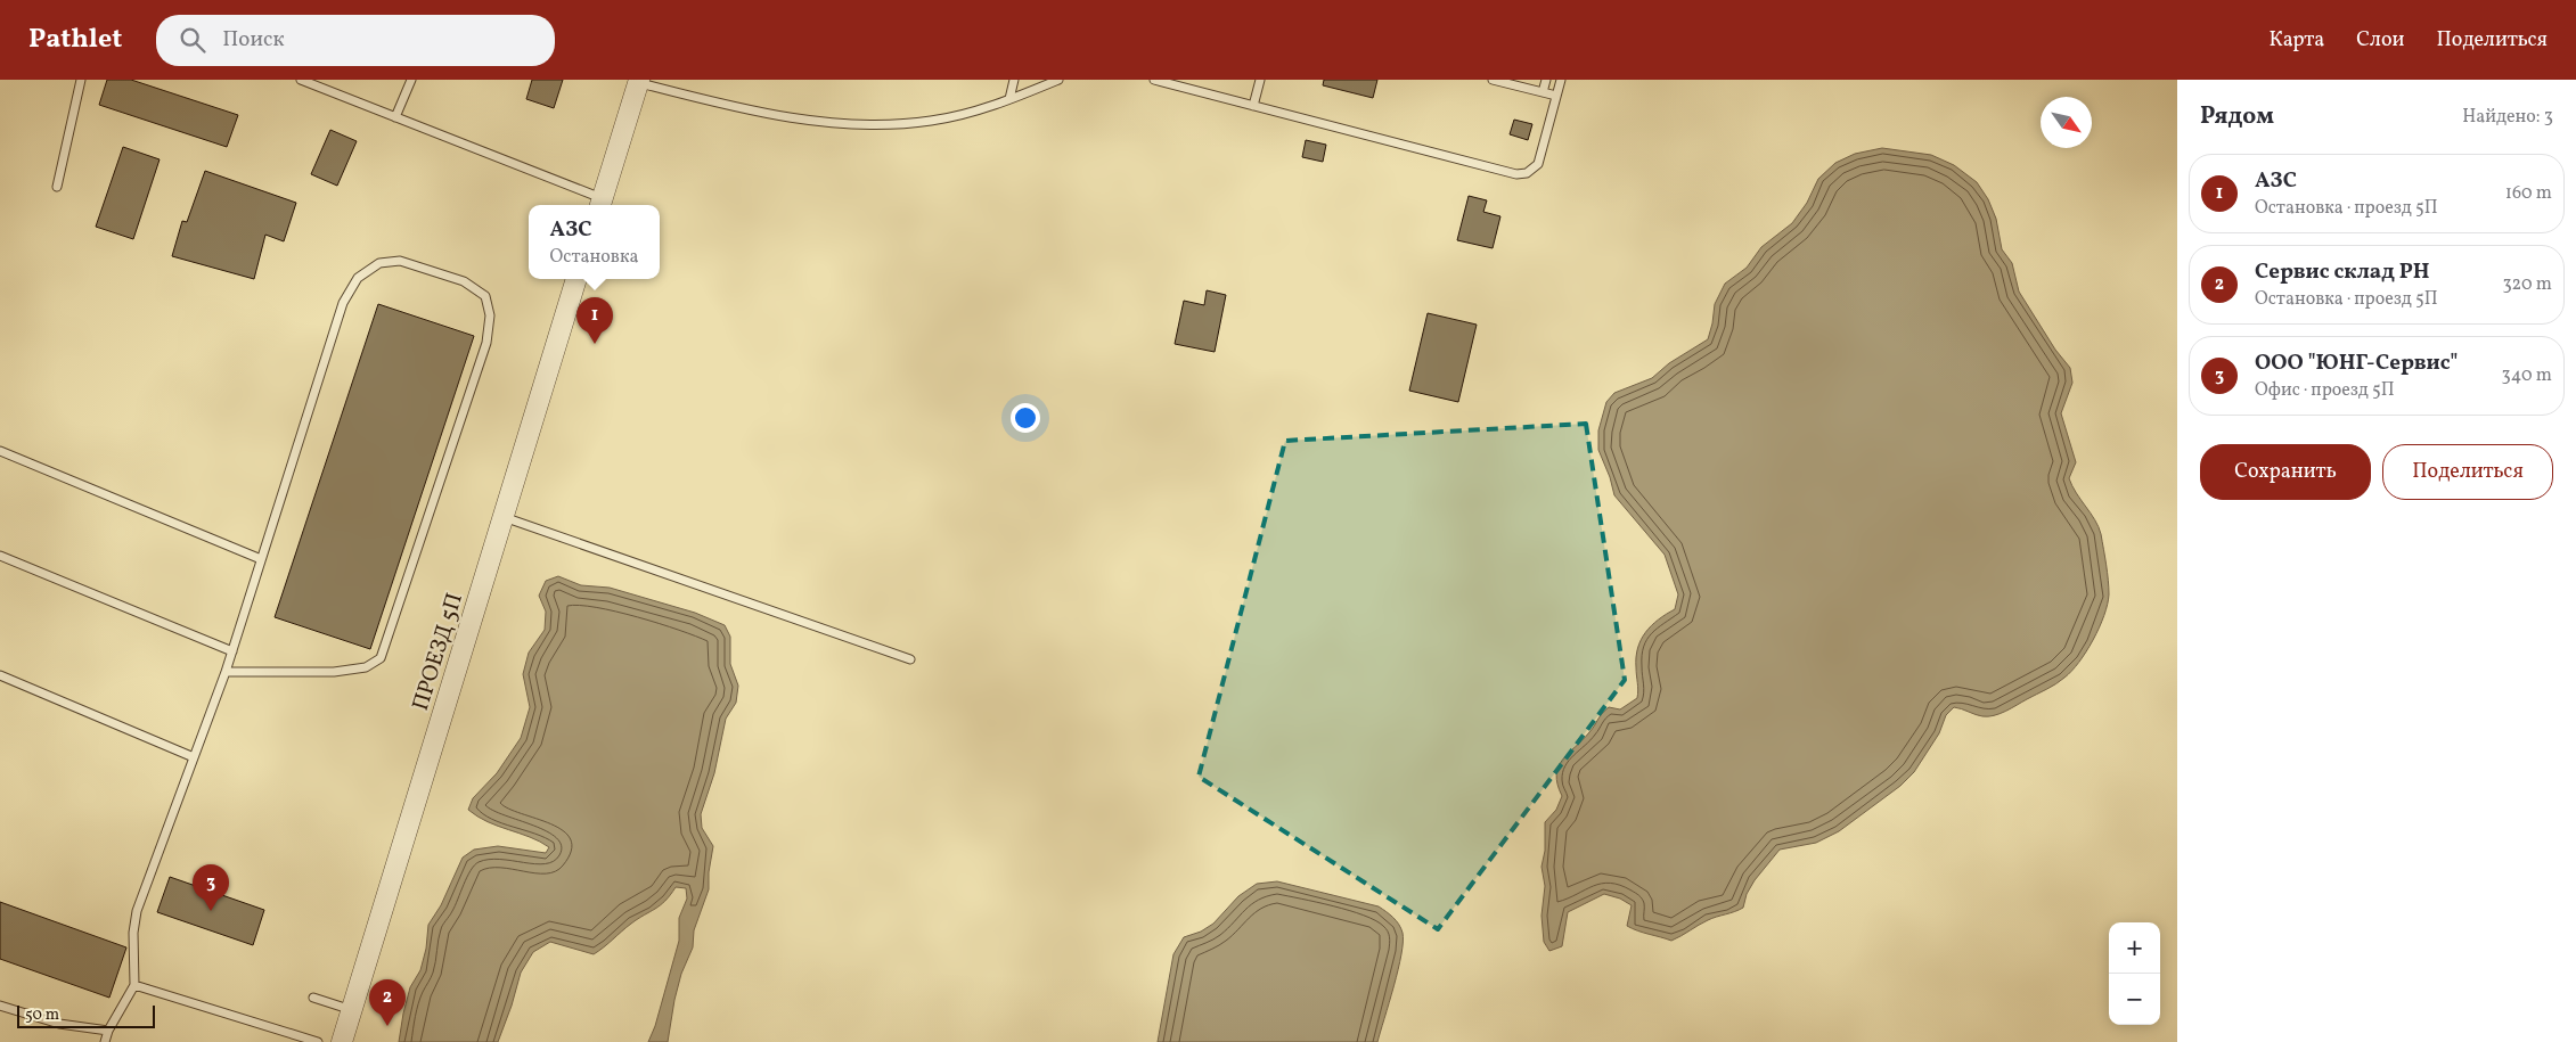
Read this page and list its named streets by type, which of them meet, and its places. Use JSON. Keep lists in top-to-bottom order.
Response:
{
  "streets": {
    "street": ["ПРОЕЗД 5П"]
  },
  "scale_bar": "50 m",
  "north": "bottom right",
  "page": {
    "header": "Pathlet",
    "search": "Поиск",
    "nav": ["Карта", "Слои", "Поделиться"],
    "heading": ["Рядом", "Найдено: 3"],
    "list": [
      {
        "mark": "1",
        "name": "АЗС",
        "note": "Остановка · проезд 5П",
        "value": "160 m"
      },
      {
        "mark": "2",
        "name": "Сервис склад РН",
        "note": "Остановка · проезд 5П",
        "value": "320 m"
      },
      {
        "mark": "3",
        "name": "ООО \"ЮНГ-Сервис\"",
        "note": "Офис · проезд 5П",
        "value": "340 m"
      }
    ],
    "popup": ["АЗС", "Остановка"],
    "pins": ["1", "3", "2"],
    "buttons": ["Сохранить", "Поделиться"],
    "map_buttons": ["+", "−"],
    "scale": "50 m"
  }
}
